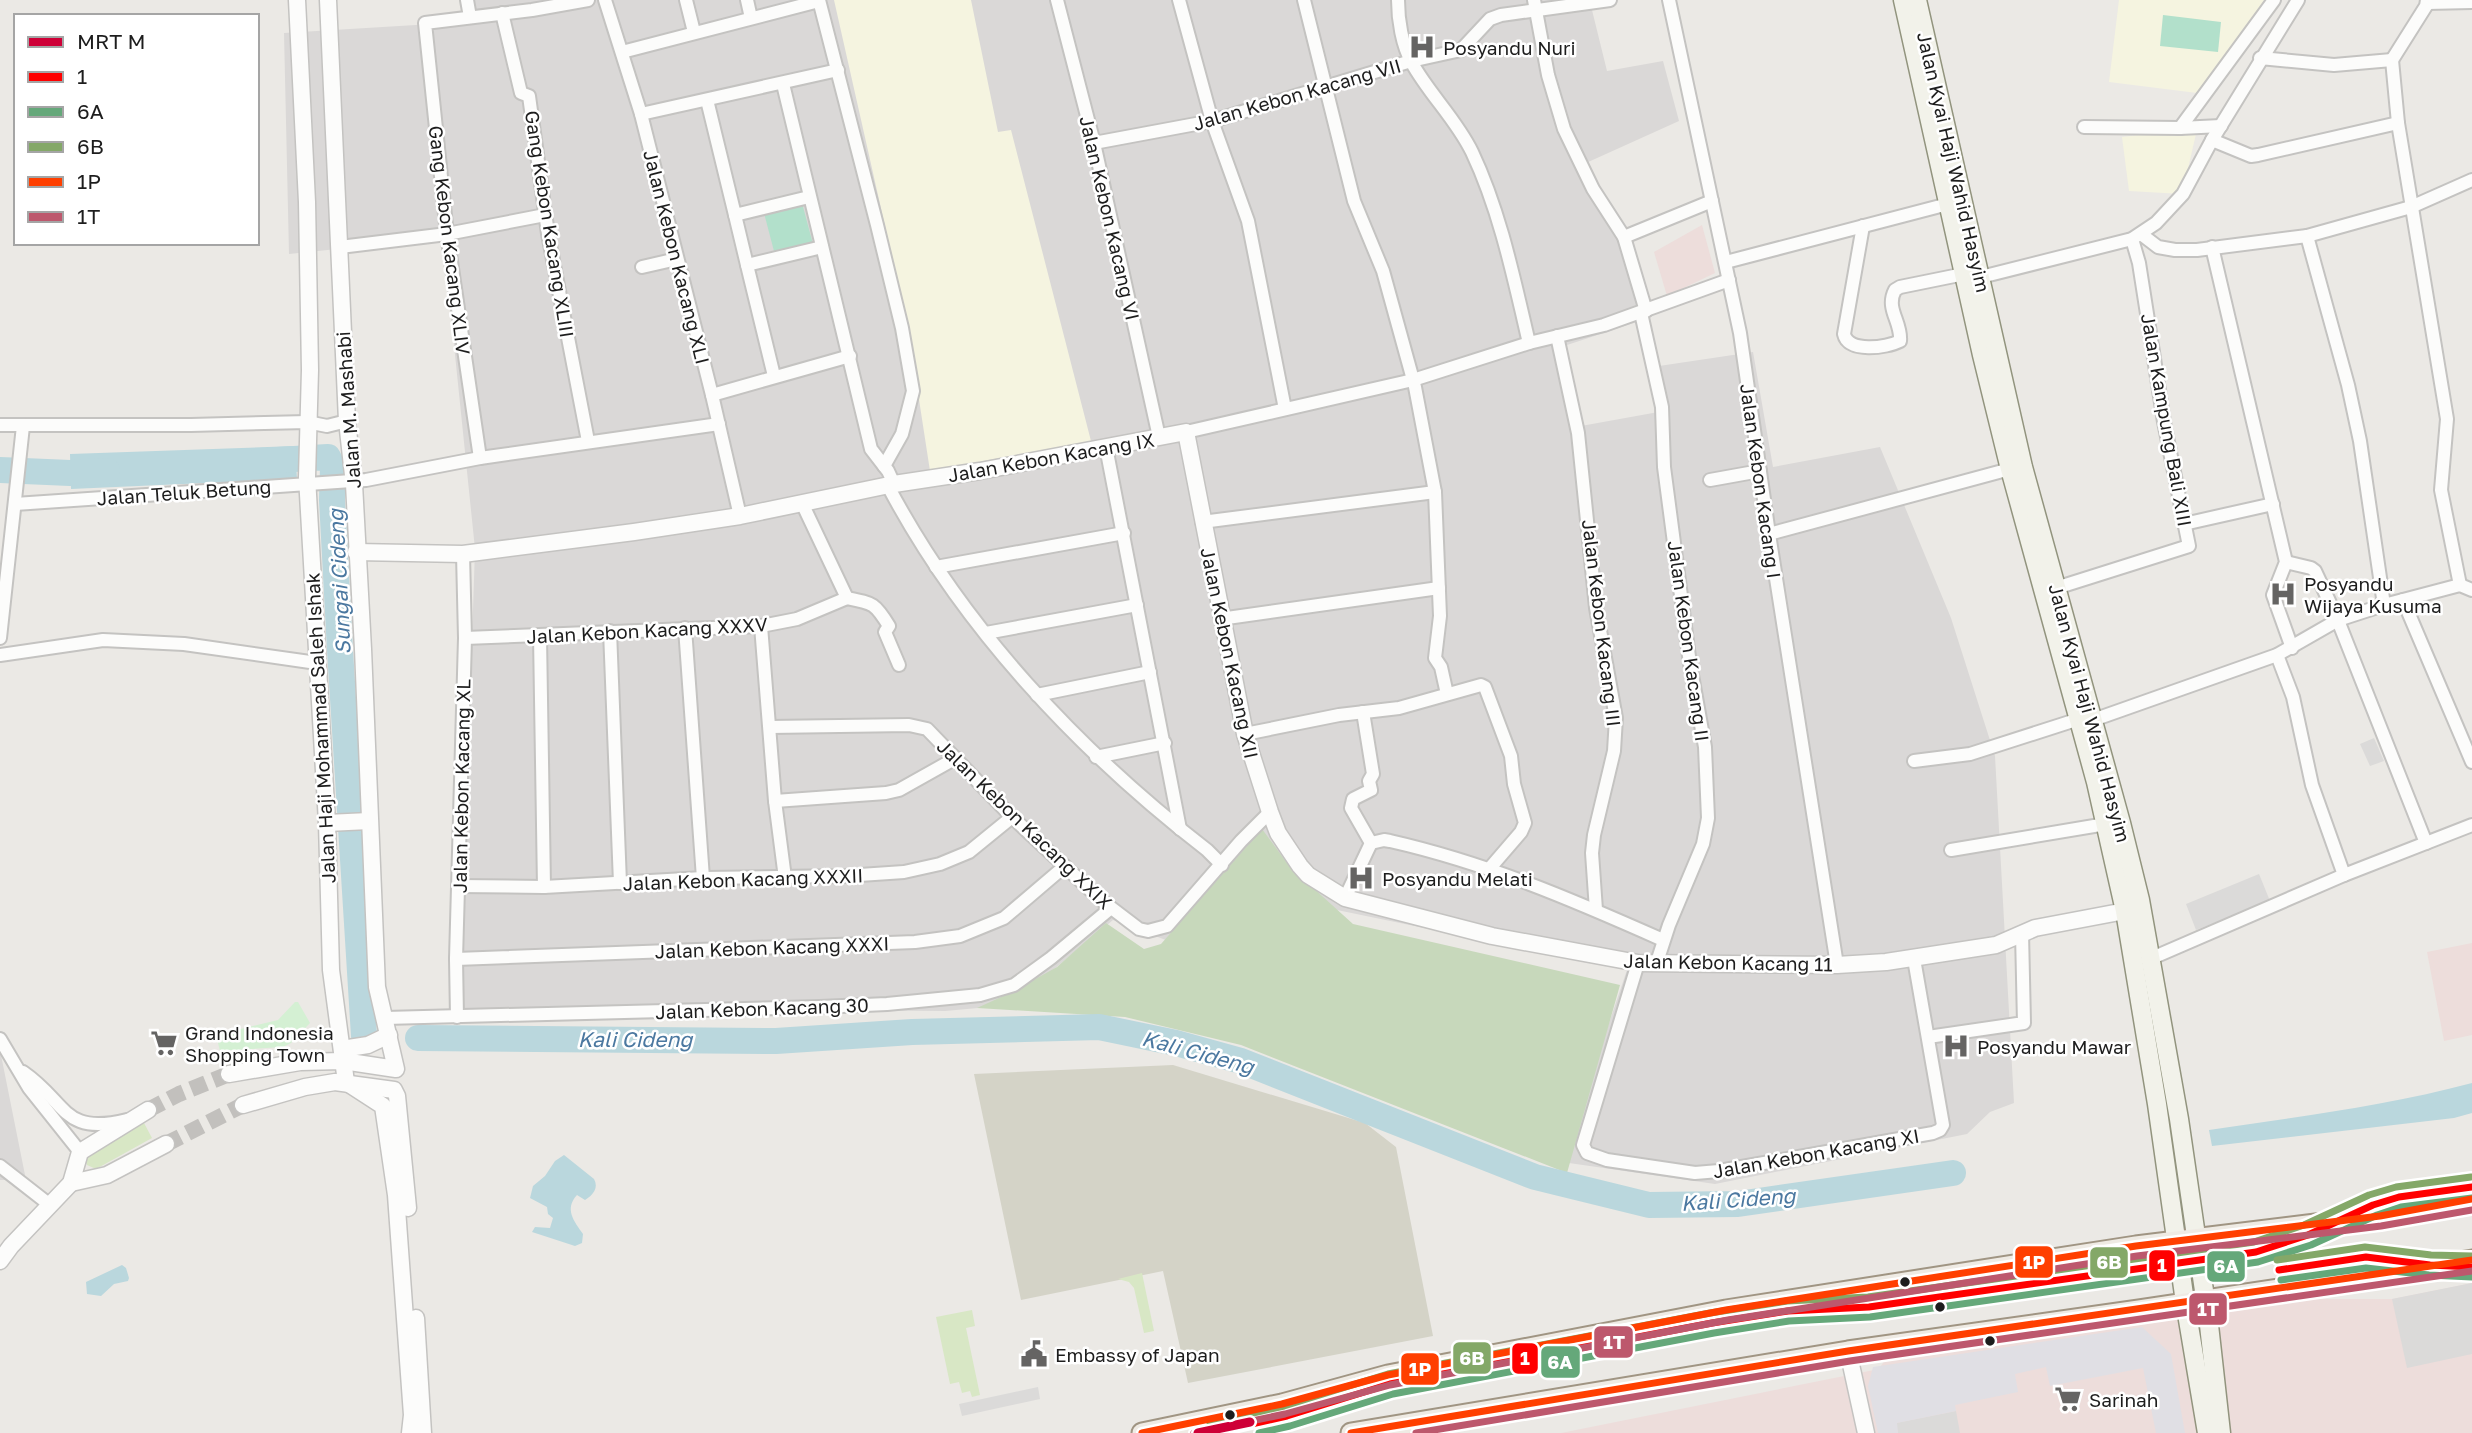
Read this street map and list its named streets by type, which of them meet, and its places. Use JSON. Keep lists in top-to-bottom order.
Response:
{
  "streets": {
    "main road": ["Jalan Kyai Haji Wahid Hasyim"],
    "street": [
      "Jalan Kebon Kacang VII",
      "Jalan Kebon Kacang VI",
      "Gang Kebon Kacang XLIII",
      "Gang Kebon Kacang XLIV",
      "Jalan Kebon Kacang XLI",
      "Jalan M. Mashabi",
      "Jalan Kampung Bali XIII",
      "Jalan Kebon Kacang IX",
      "Jalan Kebon Kacang I",
      "Jalan Teluk Betung",
      "Jalan Kebon Kacang III",
      "Jalan Kebon Kacang XXXV",
      "Jalan Kebon Kacang II",
      "Jalan Kebon Kacang XII",
      "Jalan Haji Mohammad Saleh Ishak",
      "Jalan Kebon Kacang XL",
      "Jalan Kebon Kacang XXIX",
      "Jalan Kebon Kacang XXXII",
      "Jalan Kebon Kacang XXXI",
      "Jalan Kebon Kacang 11",
      "Jalan Kebon Kacang 30",
      "Jalan Kebon Kacang XI"
    ]
  },
  "crossings": [
    ["Jalan Kebon Kacang VII", "Jalan Kebon Kacang VI"],
    ["Jalan Kebon Kacang VII", "Jalan Kebon Kacang II"],
    ["Jalan Kyai Haji Wahid Hasyim", "Jalan Kampung Bali XIII"],
    ["Jalan Kyai Haji Wahid Hasyim", "Jalan Kebon Kacang 11"],
    ["Jalan Kebon Kacang VI", "Jalan Kebon Kacang IX"],
    ["Gang Kebon Kacang XLIII", "Jalan Teluk Betung"],
    ["Gang Kebon Kacang XLIV", "Jalan Teluk Betung"],
    ["Jalan Kebon Kacang XLI", "Jalan Kebon Kacang IX"],
    ["Jalan Kebon Kacang XLI", "Jalan Teluk Betung"],
    ["Jalan M. Mashabi", "Jalan Kebon Kacang IX"],
    ["Jalan M. Mashabi", "Jalan Teluk Betung"],
    ["Jalan M. Mashabi", "Jalan Haji Mohammad Saleh Ishak"],
    ["Jalan M. Mashabi", "Jalan Kebon Kacang 30"],
    ["Jalan Kebon Kacang IX", "Jalan Kebon Kacang I"],
    ["Jalan Kebon Kacang IX", "Jalan Kebon Kacang III"],
    ["Jalan Kebon Kacang IX", "Jalan Kebon Kacang II"],
    ["Jalan Kebon Kacang IX", "Jalan Kebon Kacang XII"],
    ["Jalan Kebon Kacang IX", "Jalan Kebon Kacang XL"],
    ["Jalan Kebon Kacang I", "Jalan Kebon Kacang 11"],
    ["Jalan Teluk Betung", "Jalan Haji Mohammad Saleh Ishak"],
    ["Jalan Kebon Kacang XXXV", "Jalan Kebon Kacang XL"],
    ["Jalan Kebon Kacang II", "Jalan Kebon Kacang 11"],
    ["Jalan Kebon Kacang XII", "Jalan Kebon Kacang XXIX"],
    ["Jalan Kebon Kacang XII", "Jalan Kebon Kacang 11"],
    ["Jalan Kebon Kacang XL", "Jalan Kebon Kacang XXXII"],
    ["Jalan Kebon Kacang XL", "Jalan Kebon Kacang XXXI"],
    ["Jalan Kebon Kacang XL", "Jalan Kebon Kacang 30"],
    ["Jalan Kebon Kacang XXIX", "Jalan Kebon Kacang XXXII"],
    ["Jalan Kebon Kacang XXIX", "Jalan Kebon Kacang XXXI"],
    ["Jalan Kebon Kacang XXIX", "Jalan Kebon Kacang 30"],
    ["Jalan Kebon Kacang 11", "Jalan Kebon Kacang XI"]
  ],
  "water": ["Sungai Cideng", "Kali Cideng"],
  "places": {
    "hospital": [
      "Posyandu Nuri",
      "Posyandu Wijaya Kusuma",
      "Posyandu Melati",
      "Posyandu Mawar"
    ],
    "supermarket": ["Grand Indonesia Shopping Town", "Sarinah"],
    "public building": ["Embassy of Japan"]
  },
  "lines": [
    "transit line 6B",
    "transit line 1",
    "transit line 6A",
    "transit line 1P",
    "transit line 1T",
    "metro line M"
  ],
  "legend": [
    "MRT M",
    "1",
    "6A",
    "6B",
    "1P",
    "1T"
  ]
}
